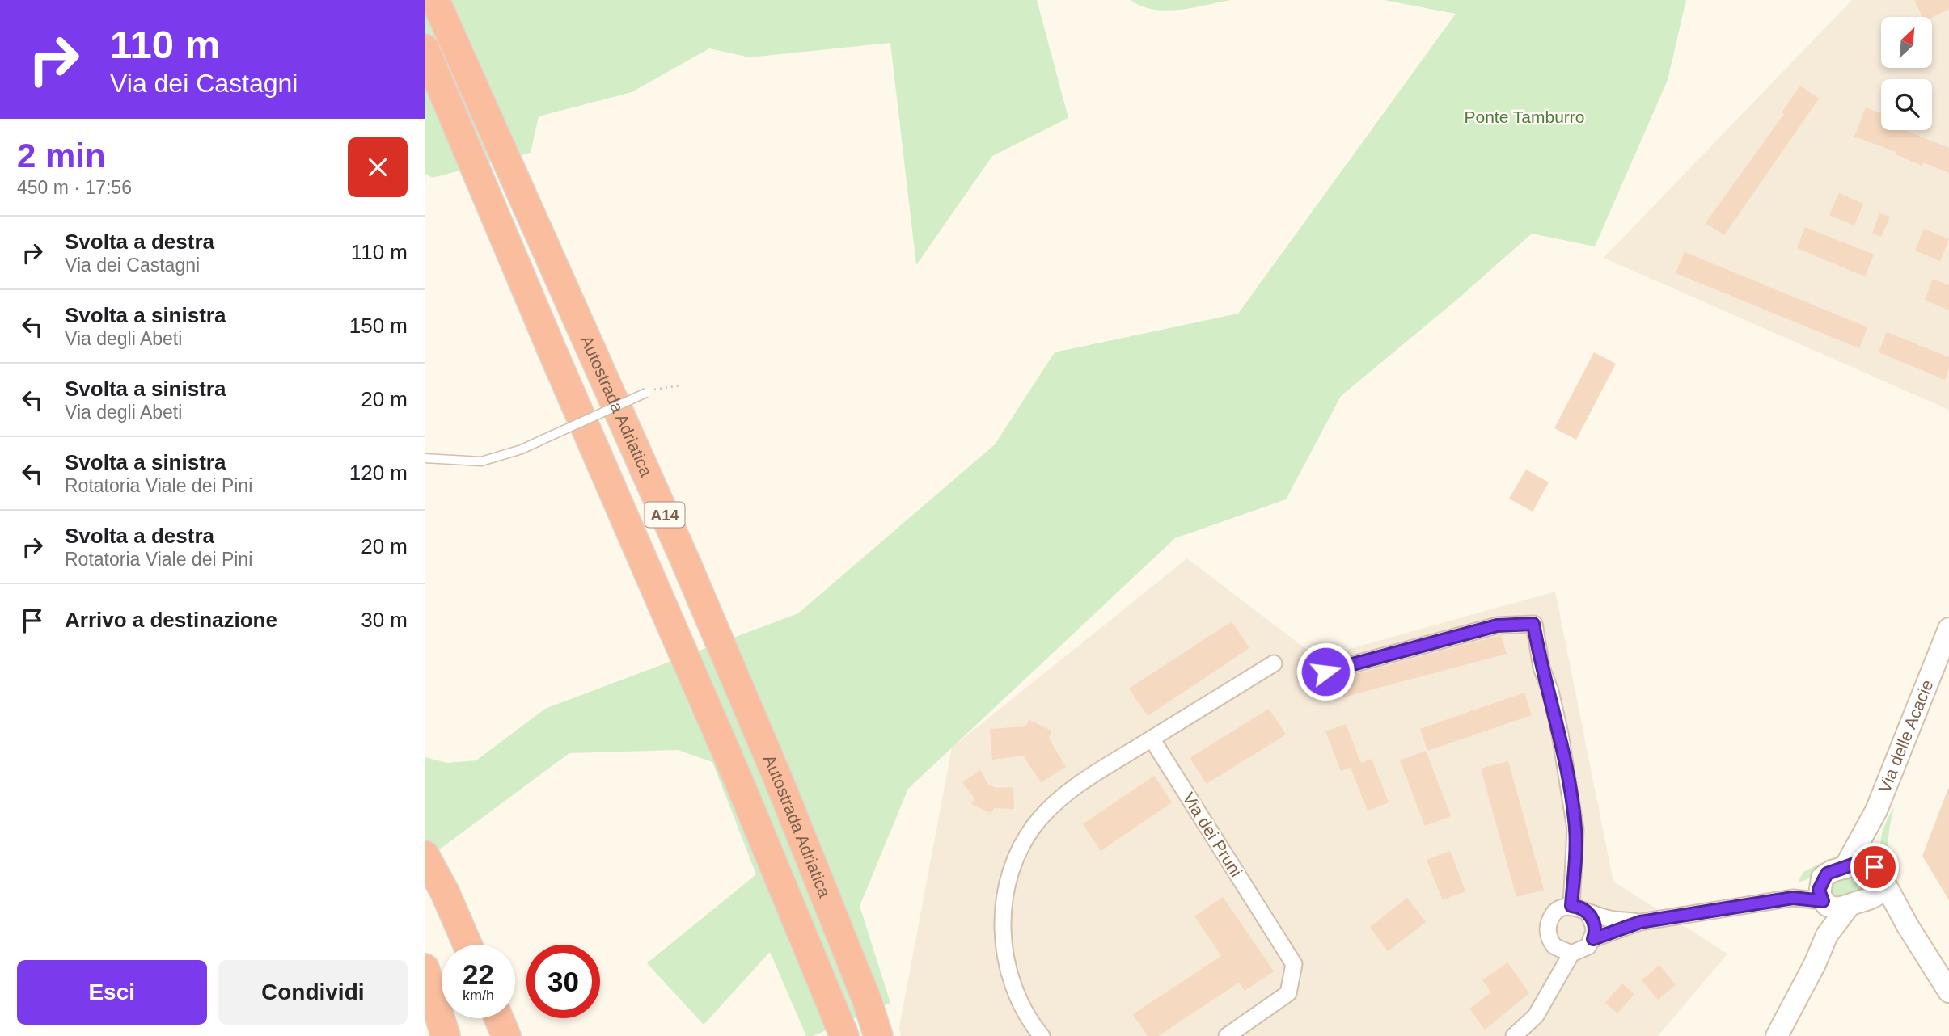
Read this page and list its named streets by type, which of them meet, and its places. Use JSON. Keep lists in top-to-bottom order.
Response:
{
  "streets": {
    "highway": ["Autostrada Adriatica", "A14"],
    "street": ["Via delle Acacie", "Via dei Pruni"]
  },
  "parks": ["Ponte Tamburro"],
  "north": "top right",
  "page": {
    "turn": ["110 m", "Via dei Castagni"],
    "heading": ["2 min", "450 m · 17:56"],
    "list": [
      {
        "name": "Svolta a destra",
        "note": "Via dei Castagni",
        "value": "110 m"
      },
      {
        "name": "Svolta a sinistra",
        "note": "Via degli Abeti",
        "value": "150 m"
      },
      {
        "name": "Svolta a sinistra",
        "note": "Via degli Abeti",
        "value": "20 m"
      },
      {
        "name": "Svolta a sinistra",
        "note": "Rotatoria Viale dei Pini",
        "value": "120 m"
      },
      {
        "name": "Svolta a destra",
        "note": "Rotatoria Viale dei Pini",
        "value": "20 m"
      },
      {
        "name": "Arrivo a destinazione",
        "value": "30 m"
      }
    ],
    "speed": "22 km/h",
    "limit": "30",
    "buttons": ["Esci", "Condividi"]
  }
}
